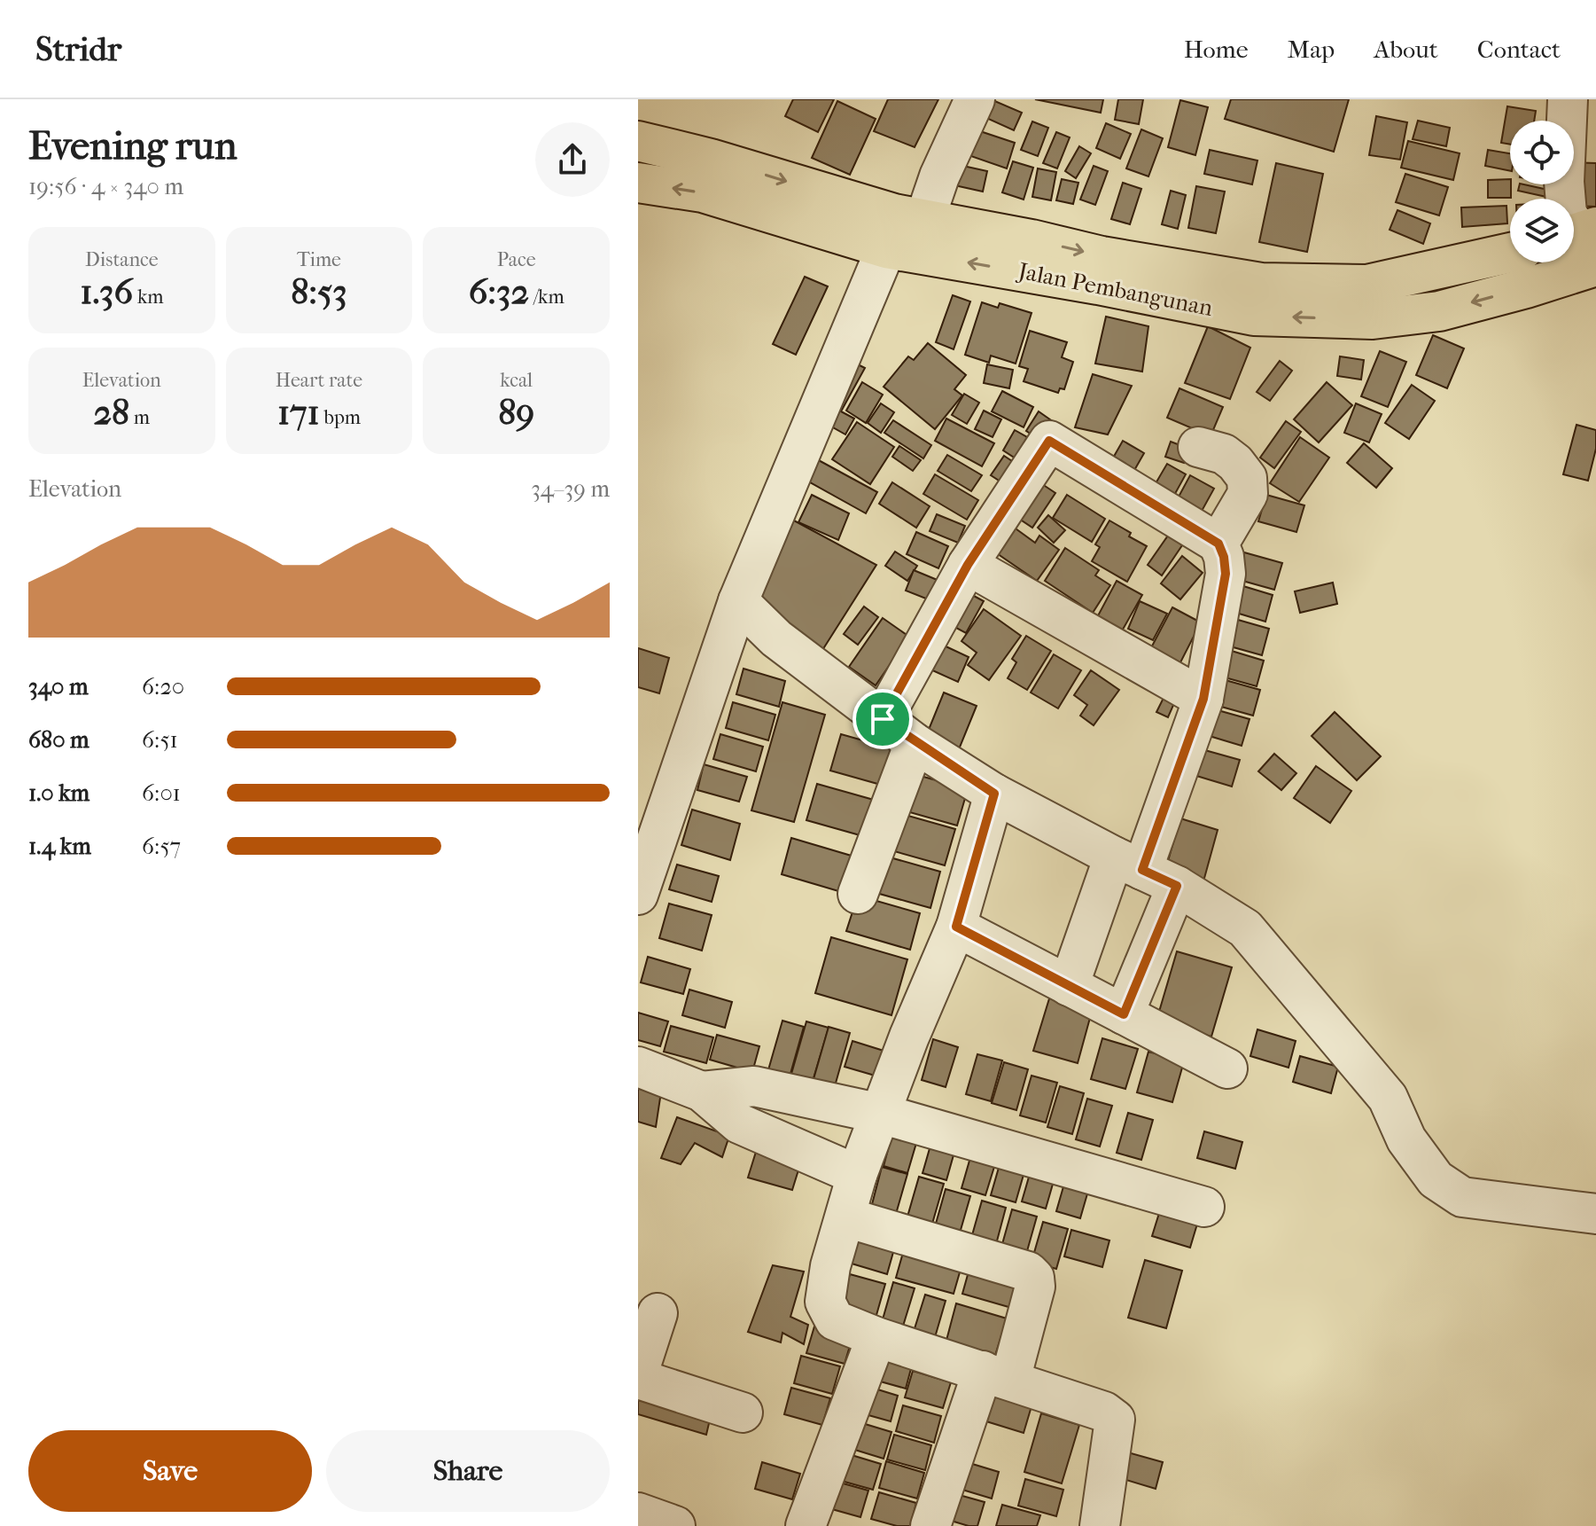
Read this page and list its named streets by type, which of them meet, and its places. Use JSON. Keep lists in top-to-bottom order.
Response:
{
  "streets": {
    "main road": ["Jalan Pembangunan"]
  },
  "page": {
    "header": "Stridr",
    "nav": [
      "Home",
      "Map",
      "About",
      "Contact"
    ],
    "heading": ["Evening run", "19:56 · 4 × 340 m"],
    "stats": [
      ["Distance", "1.36 km"],
      ["Time", "8:53"],
      ["Pace", "6:32 /km"],
      ["Elevation", "28 m"],
      ["Heart rate", "171 bpm"],
      ["kcal", "89"]
    ],
    "chart": ["Elevation", "34–39 m"],
    "list": [
      {
        "name": "340 m",
        "note": "6:20"
      },
      {
        "name": "680 m",
        "note": "6:51"
      },
      {
        "name": "1.0 km",
        "note": "6:01"
      },
      {
        "name": "1.4 km",
        "note": "6:57"
      }
    ],
    "buttons": ["Save", "Share"]
  }
}
